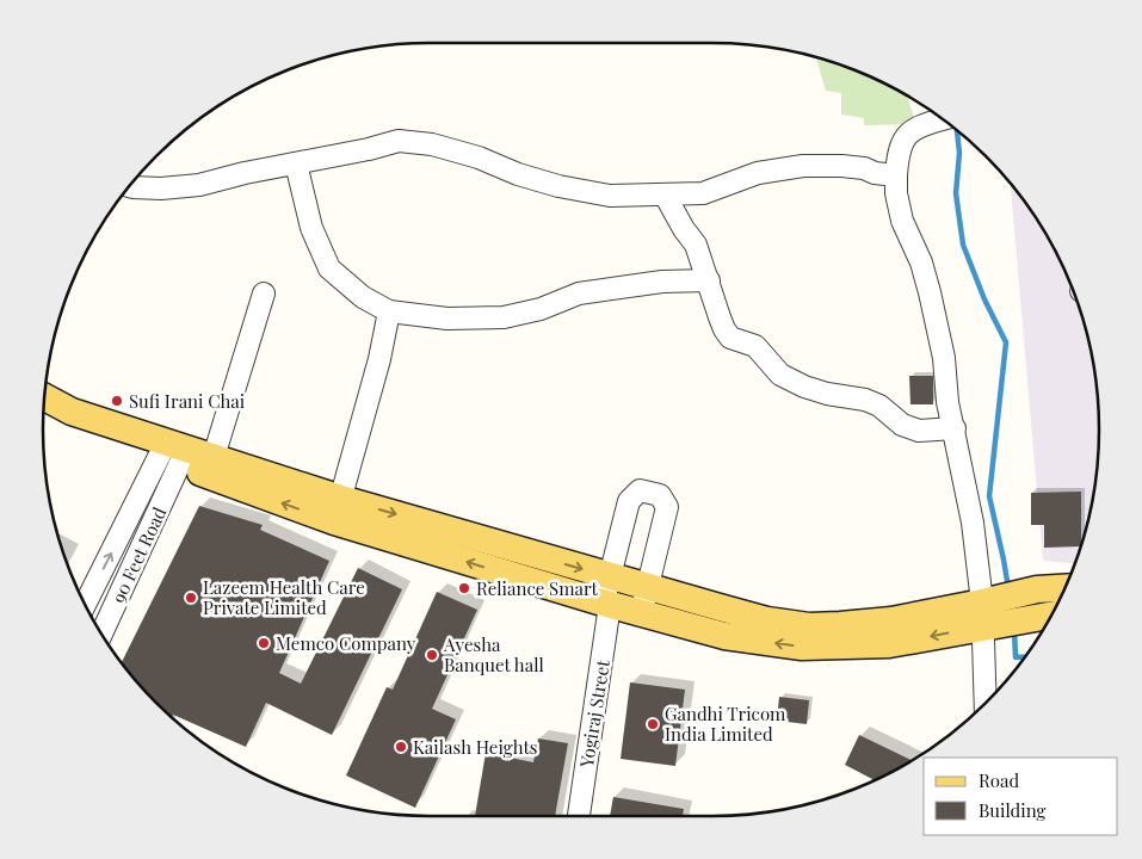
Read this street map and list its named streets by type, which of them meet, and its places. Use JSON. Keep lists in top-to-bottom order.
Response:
{
  "streets": {
    "street": ["90 Feet Road", "Yogiraj Street"]
  },
  "places": [
    "Sufi Irani Chai",
    "Reliance Smart",
    "Lazeem Health Care Private Limited",
    "Memco Company",
    "Ayesha Banquet hall",
    "Gandhi Tricom India Limited",
    "Kailash Heights"
  ],
  "legend": ["Road", "Building"]
}
